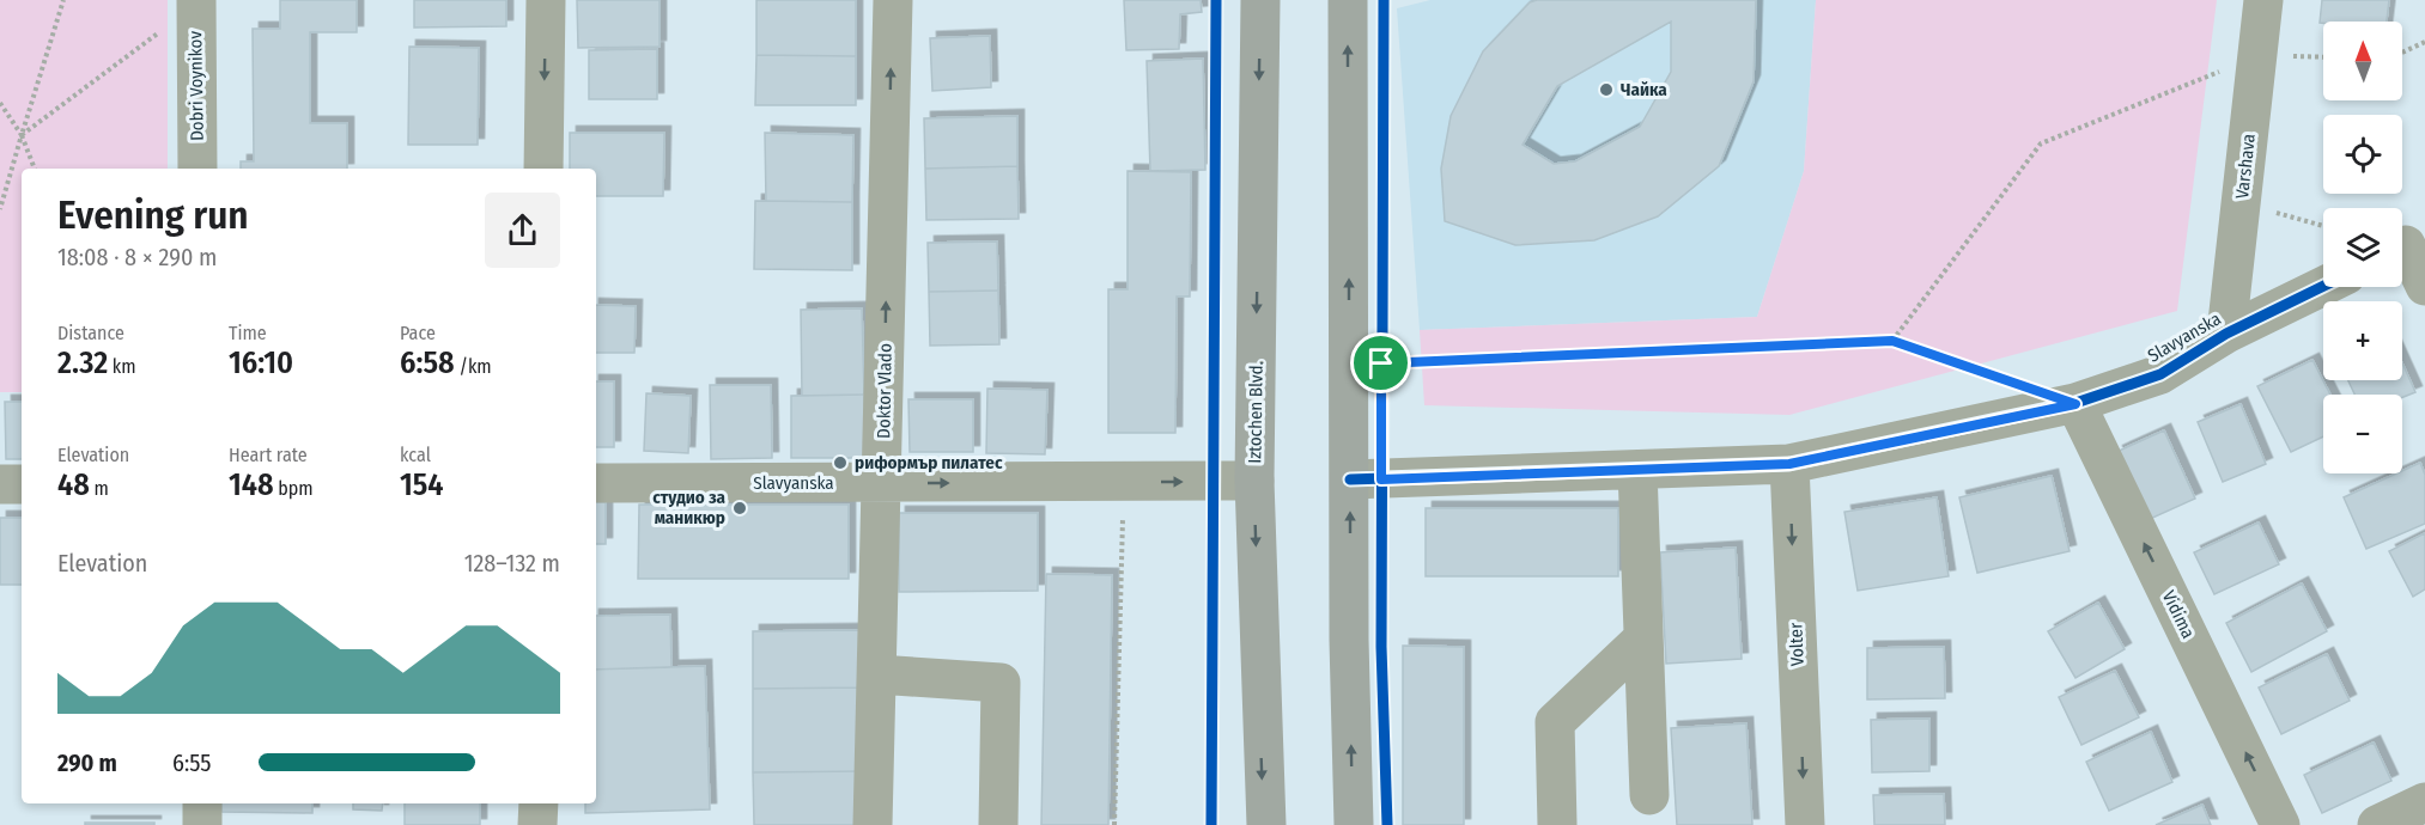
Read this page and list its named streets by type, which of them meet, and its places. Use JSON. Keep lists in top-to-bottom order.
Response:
{
  "streets": {
    "main road": ["Iztochen Blvd."],
    "street": [
      "Dobri Voynikov",
      "Varshava",
      "Slavyanska",
      "Doktor Vlado",
      "Vidima",
      "Volter"
    ]
  },
  "crossings": [
    ["Varshava", "Slavyanska"],
    ["Slavyanska", "Doktor Vlado"],
    ["Slavyanska", "Iztochen Blvd."],
    ["Slavyanska", "Vidima"],
    ["Slavyanska", "Volter"]
  ],
  "one_way": ["Vidima"],
  "places": ["Чайка", "риформър пилатес", "студио за маникюр"],
  "north": "top",
  "page": {
    "map_buttons": ["+", "−"],
    "heading": ["Evening run", "18:08 · 8 × 290 m"],
    "stats": [
      ["Distance", "2.32 km"],
      ["Time", "16:10"],
      ["Pace", "6:58 /km"],
      ["Elevation", "48 m"],
      ["Heart rate", "148 bpm"],
      ["kcal", "154"]
    ],
    "chart": ["Elevation", "128–132 m"],
    "list": [
      {
        "name": "290 m",
        "note": "6:55"
      }
    ]
  }
}
